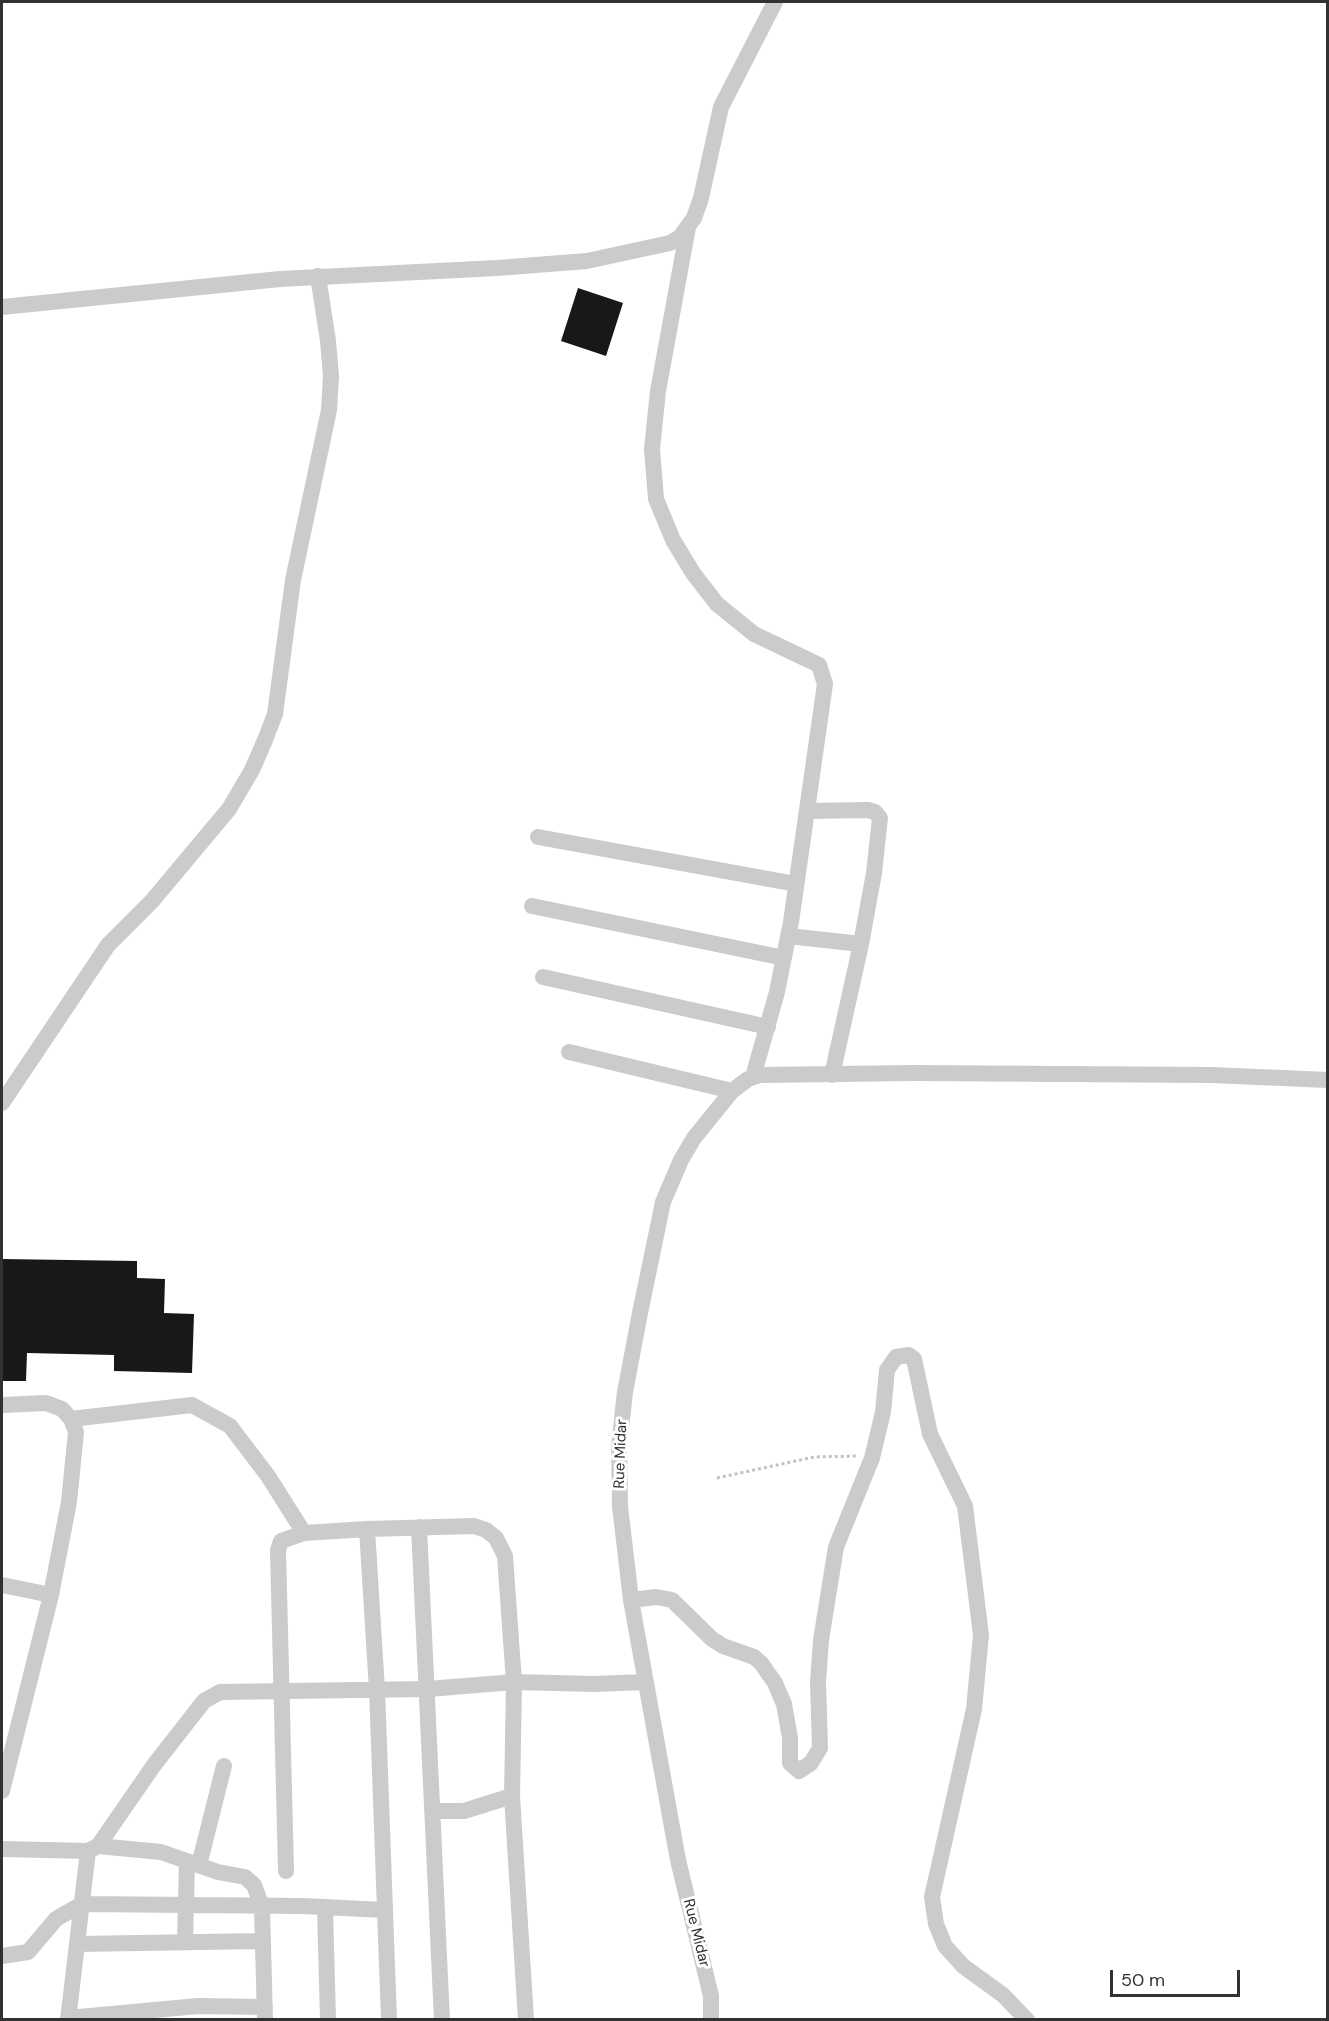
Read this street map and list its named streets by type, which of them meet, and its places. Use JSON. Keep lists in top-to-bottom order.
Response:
{
  "streets": {
    "street": ["Rue Midar"]
  },
  "scale_bar": "50 m"
}
